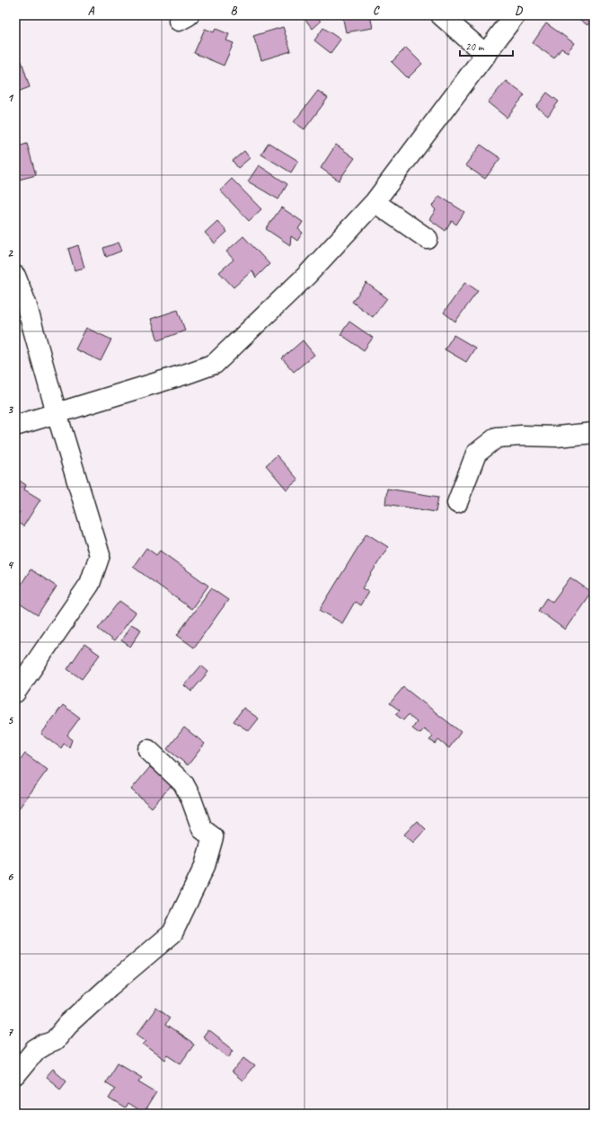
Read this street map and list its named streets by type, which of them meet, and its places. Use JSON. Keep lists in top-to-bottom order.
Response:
{
  "scale_bar": "20 m",
  "grid": {
    "columns": [
      "A",
      "B",
      "C",
      "D"
    ],
    "rows": [
      "1",
      "2",
      "3",
      "4",
      "5",
      "6",
      "7"
    ]
  }
}
